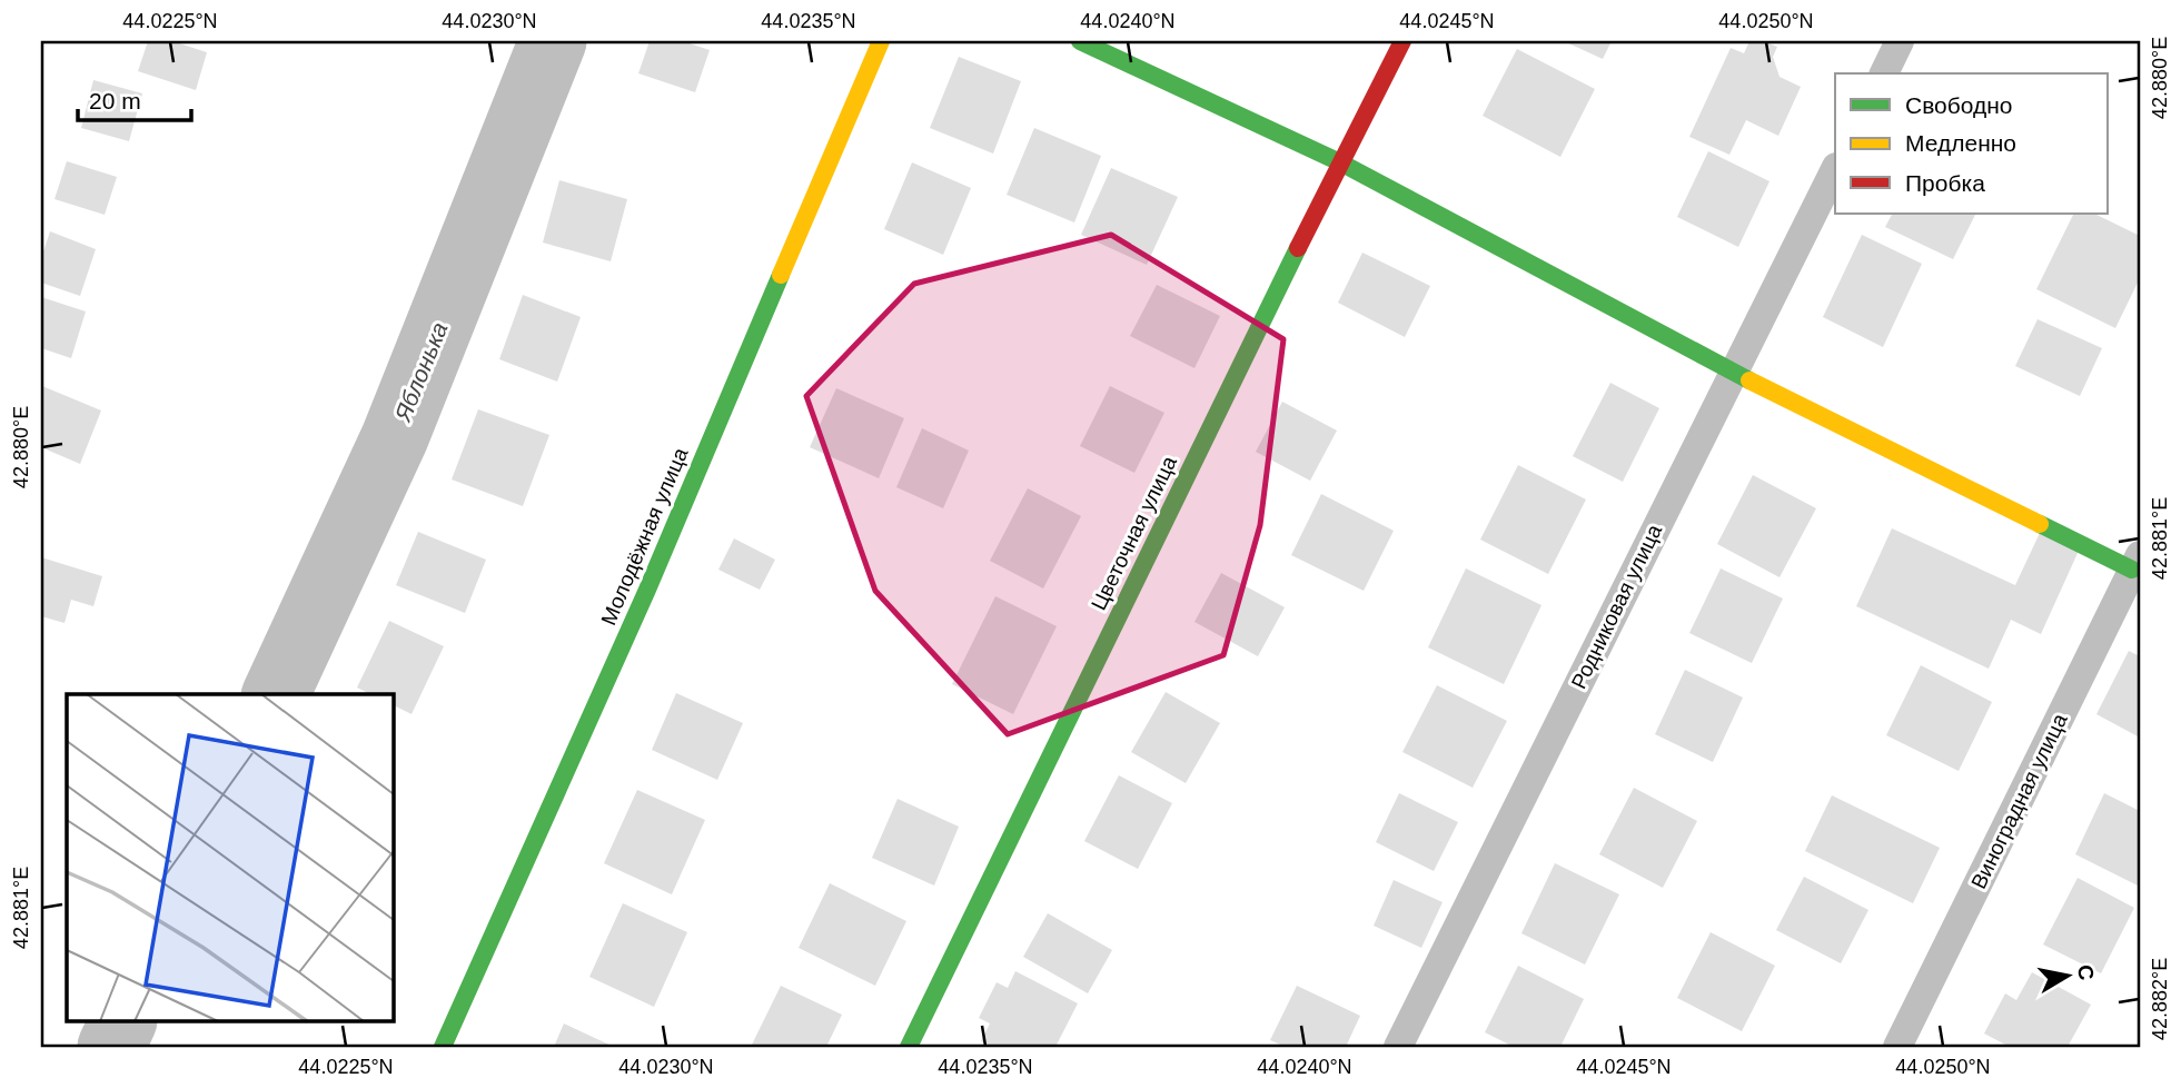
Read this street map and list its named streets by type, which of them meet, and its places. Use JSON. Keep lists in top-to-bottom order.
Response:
{
  "streets": {
    "street": [
      "Цветочная улица",
      "Молодёжная улица",
      "Родниковая улица",
      "Виноградная улица"
    ]
  },
  "water": ["Яблонька"],
  "legend": ["Свободно", "Медленно", "Пробка"],
  "scale_bar": "20 m",
  "north": "right",
  "coordinates": [
    "44.0225°N",
    "44.0230°N",
    "44.0235°N",
    "44.0240°N",
    "44.0245°N",
    "44.0250°N",
    "42.880°E",
    "42.881°E",
    "42.882°E"
  ]
}
